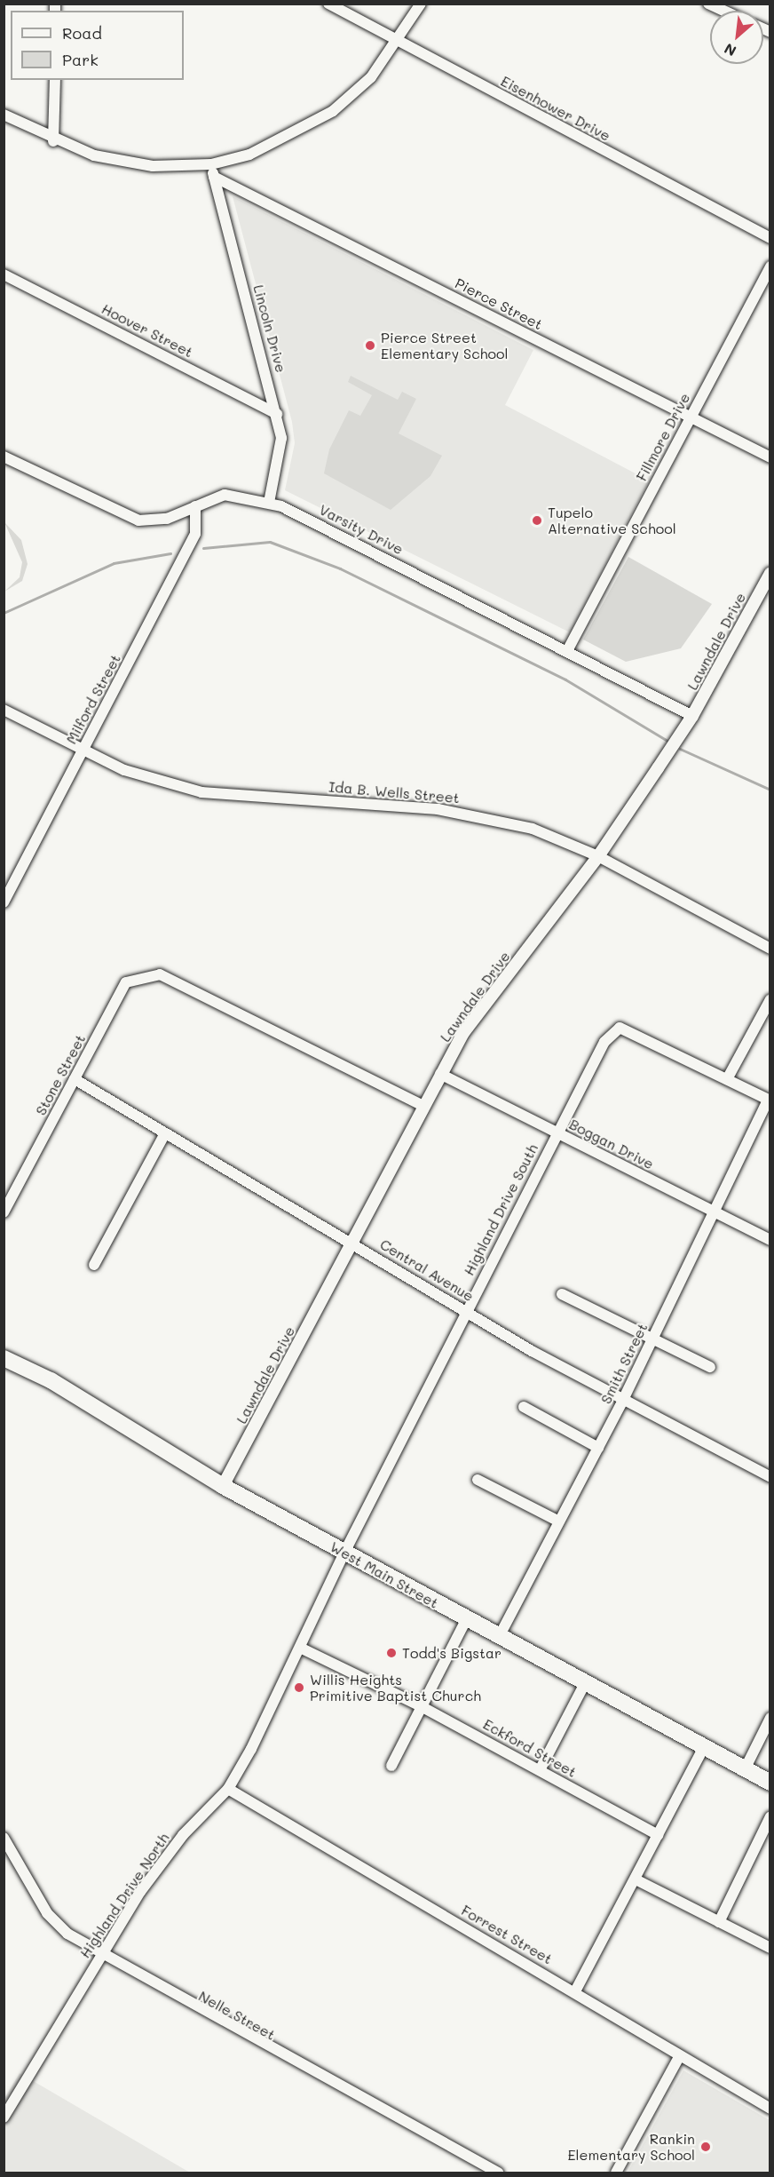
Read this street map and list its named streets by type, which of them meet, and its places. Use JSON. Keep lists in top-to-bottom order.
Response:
{
  "streets": {
    "main road": ["West Main Street"],
    "street": [
      "Eisenhower Drive",
      "Pierce Street",
      "Lincoln Drive",
      "Hoover Street",
      "Fillmore Drive",
      "Varsity Drive",
      "Lawndale Drive",
      "Milford Street",
      "Ida B. Wells Street",
      "Stone Street",
      "Boggan Drive",
      "Highland Drive South",
      "Central Avenue",
      "Smith Street",
      "Eckford Street",
      "Highland Drive North",
      "Forrest Street",
      "Nelle Street"
    ]
  },
  "crossings": [
    ["Pierce Street", "Lincoln Drive"],
    ["Pierce Street", "Fillmore Drive"],
    ["Lincoln Drive", "Hoover Street"],
    ["Lincoln Drive", "Varsity Drive"],
    ["Fillmore Drive", "Varsity Drive"],
    ["Varsity Drive", "Lawndale Drive"],
    ["Varsity Drive", "Milford Street"],
    ["Lawndale Drive", "Ida B. Wells Street"],
    ["Lawndale Drive", "Stone Street"],
    ["Lawndale Drive", "Boggan Drive"],
    ["Lawndale Drive", "Central Avenue"],
    ["Lawndale Drive", "West Main Street"],
    ["Milford Street", "Ida B. Wells Street"],
    ["Stone Street", "Central Avenue"],
    ["Boggan Drive", "Highland Drive South"],
    ["Boggan Drive", "Smith Street"],
    ["Highland Drive South", "Central Avenue"],
    ["Highland Drive South", "West Main Street"],
    ["Highland Drive South", "Highland Drive North"],
    ["Central Avenue", "Smith Street"],
    ["Smith Street", "West Main Street"],
    ["West Main Street", "Highland Drive North"],
    ["Eckford Street", "Highland Drive North"],
    ["Highland Drive North", "Forrest Street"],
    ["Highland Drive North", "Nelle Street"]
  ],
  "places": [
    "Pierce Street Elementary School",
    "Tupelo Alternative School",
    "Todd's Bigstar",
    "Willis Heights Primitive Baptist Church",
    "Rankin Elementary School"
  ],
  "legend": ["Road", "Park"],
  "north": "bottom left"
}
